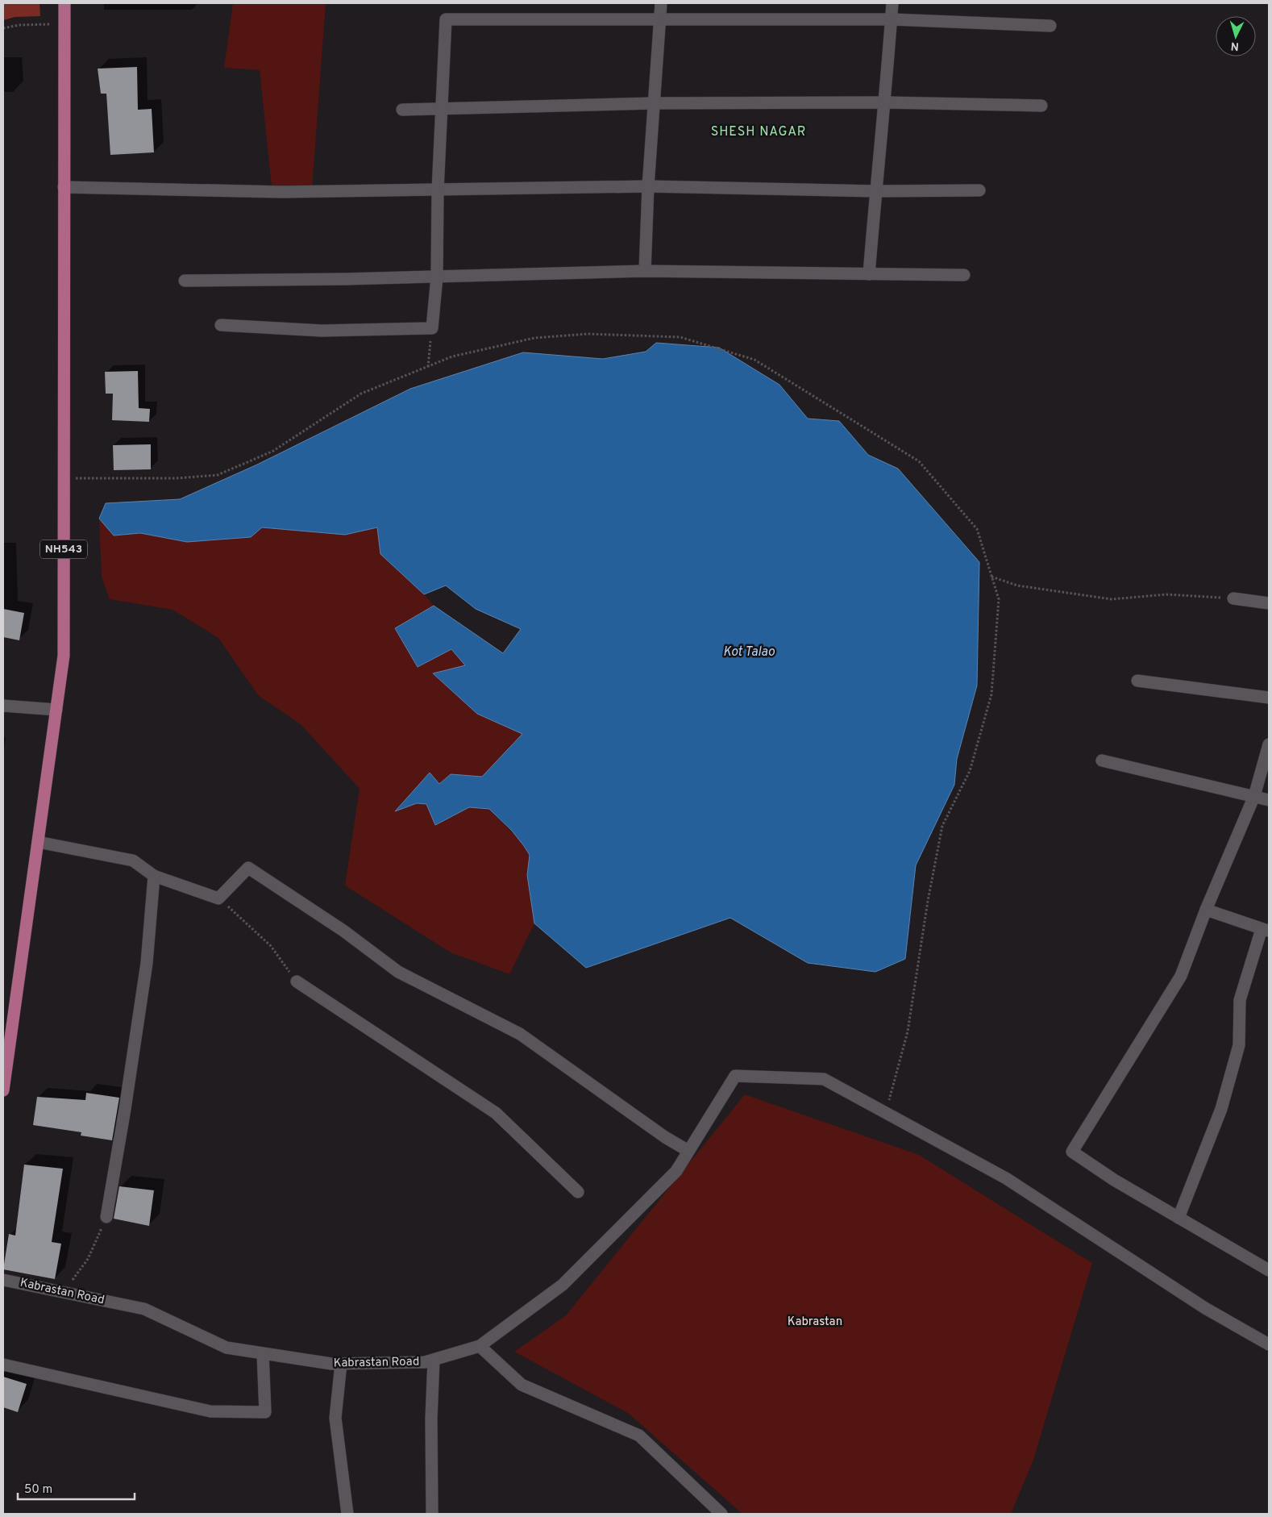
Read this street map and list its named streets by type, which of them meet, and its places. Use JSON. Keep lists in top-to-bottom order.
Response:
{
  "streets": {
    "highway": ["NH543"],
    "street": ["Kabrastan Road"]
  },
  "districts": ["SHESH NAGAR"],
  "water": ["Kot Talao"],
  "parks": ["Kabrastan"],
  "scale_bar": "50 m",
  "north": "bottom"
}
